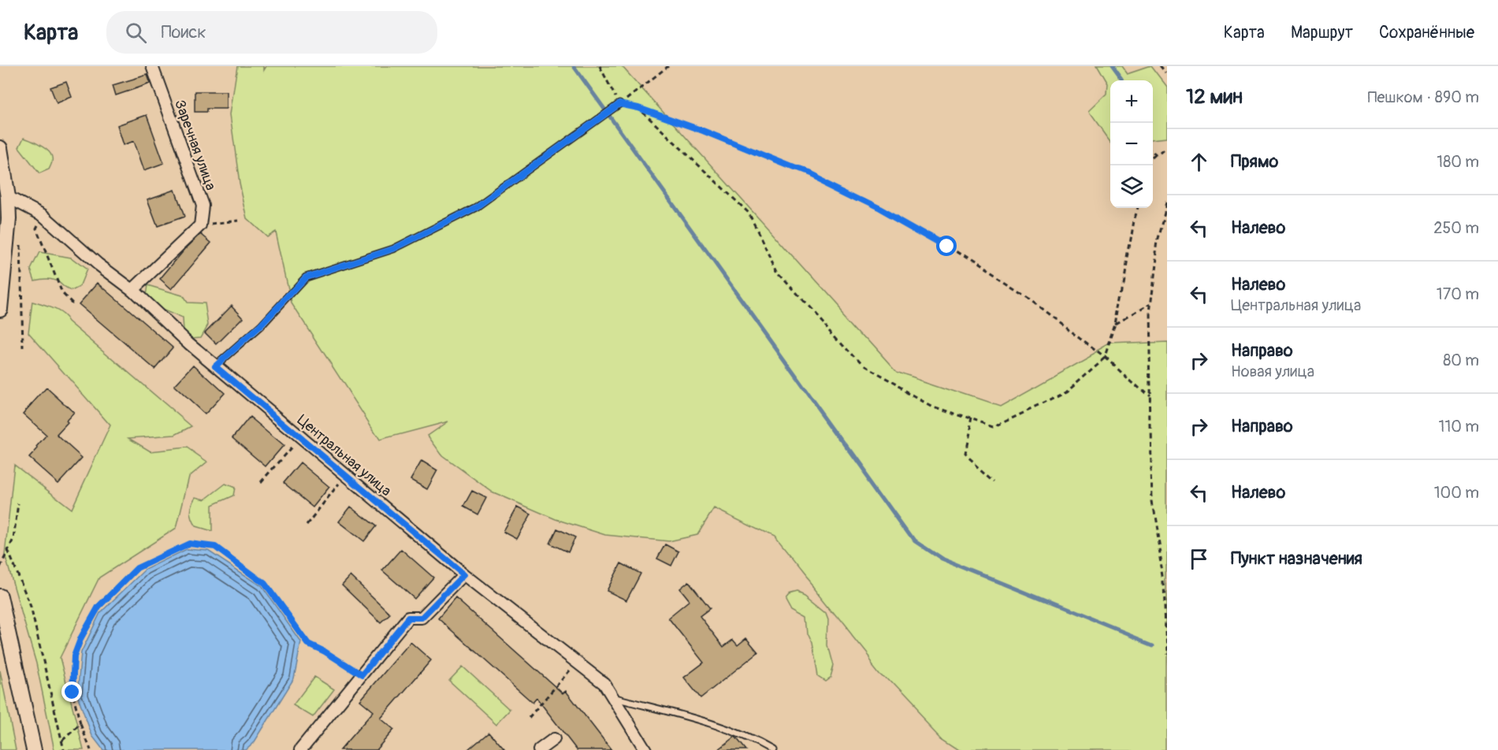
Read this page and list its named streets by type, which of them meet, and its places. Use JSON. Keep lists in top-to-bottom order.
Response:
{
  "streets": {
    "street": ["Заречная улица", "Центральная улица"]
  },
  "page": {
    "header": "Карта",
    "search": "Поиск",
    "nav": ["Карта", "Маршрут", "Сохранённые"],
    "heading": ["12 мин", "Пешком · 890 m"],
    "map_buttons": ["+", "−"],
    "list": [
      ["Прямо", "180 m"],
      ["Налево", "250 m"],
      ["Налево", "Центральная улица", "170 m"],
      ["Направо", "Новая улица", "80 m"],
      ["Направо", "110 m"],
      ["Налево", "100 m"],
      "Пункт назначения"
    ]
  }
}
